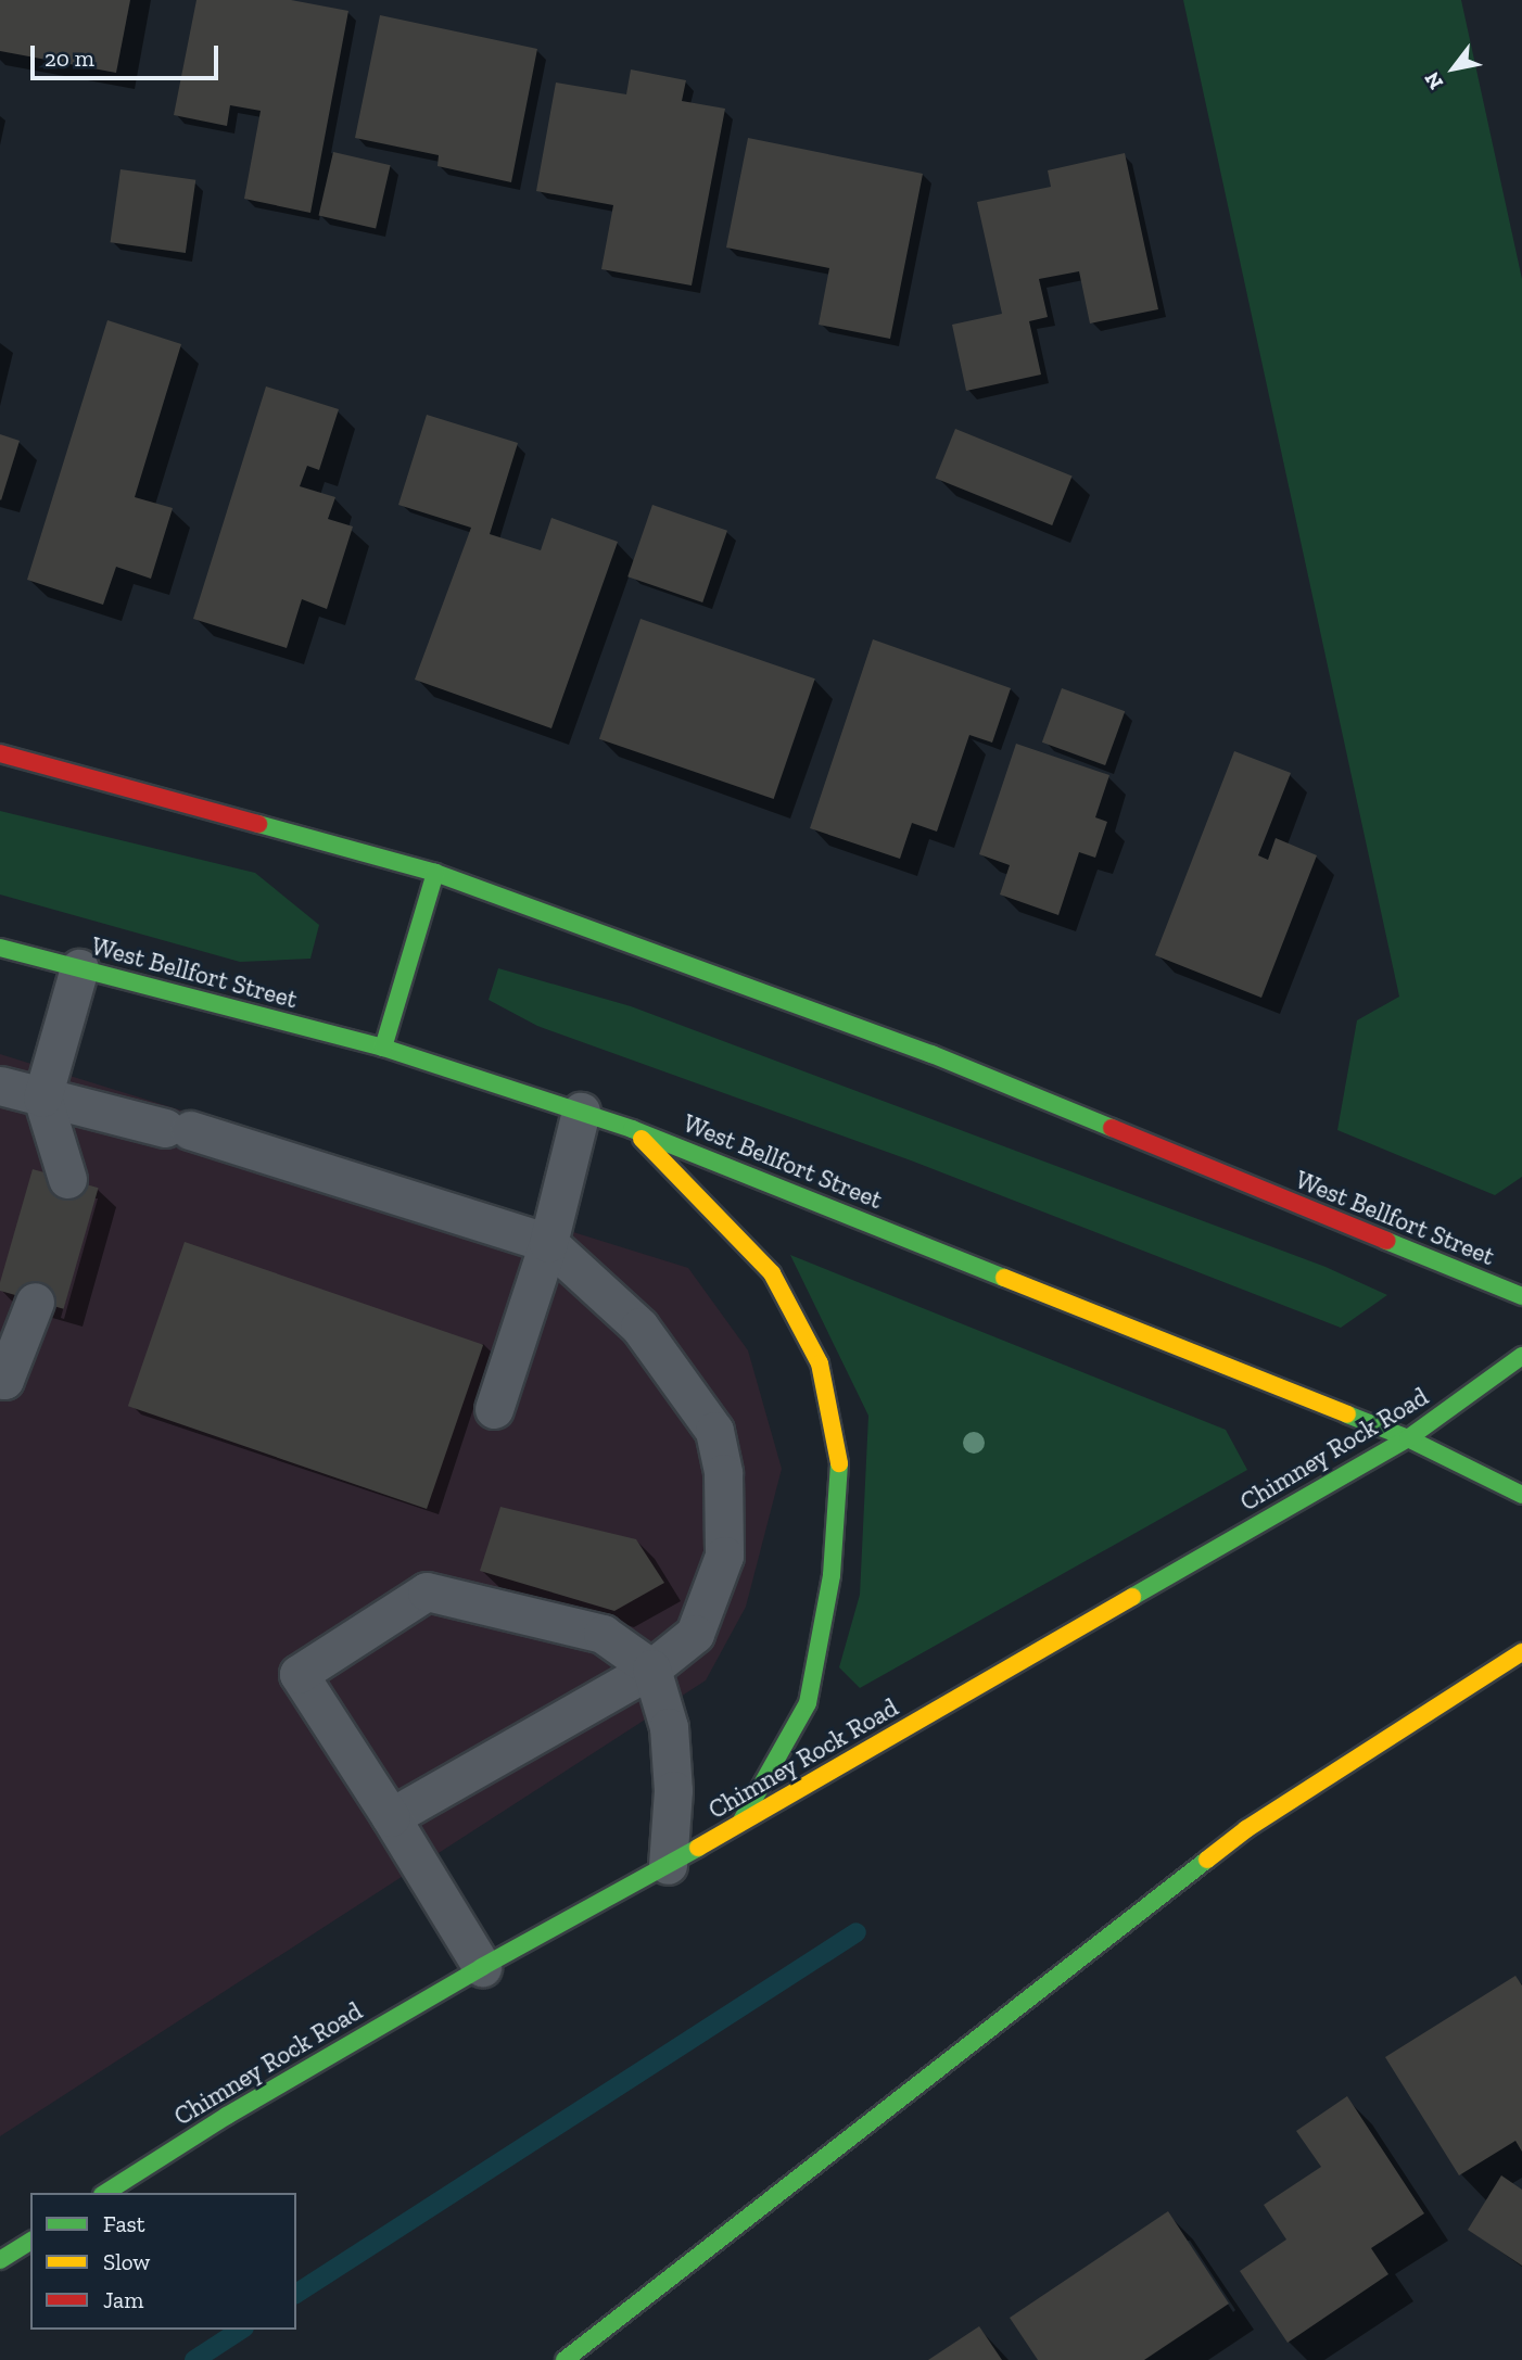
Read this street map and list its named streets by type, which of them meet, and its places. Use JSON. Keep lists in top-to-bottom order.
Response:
{
  "streets": {
    "main road": ["West Bellfort Street", "Chimney Rock Road"]
  },
  "crossings": [
    ["West Bellfort Street", "Chimney Rock Road"]
  ],
  "legend": ["Fast", "Slow", "Jam"],
  "scale_bar": "20 m",
  "north": "bottom left"
}
